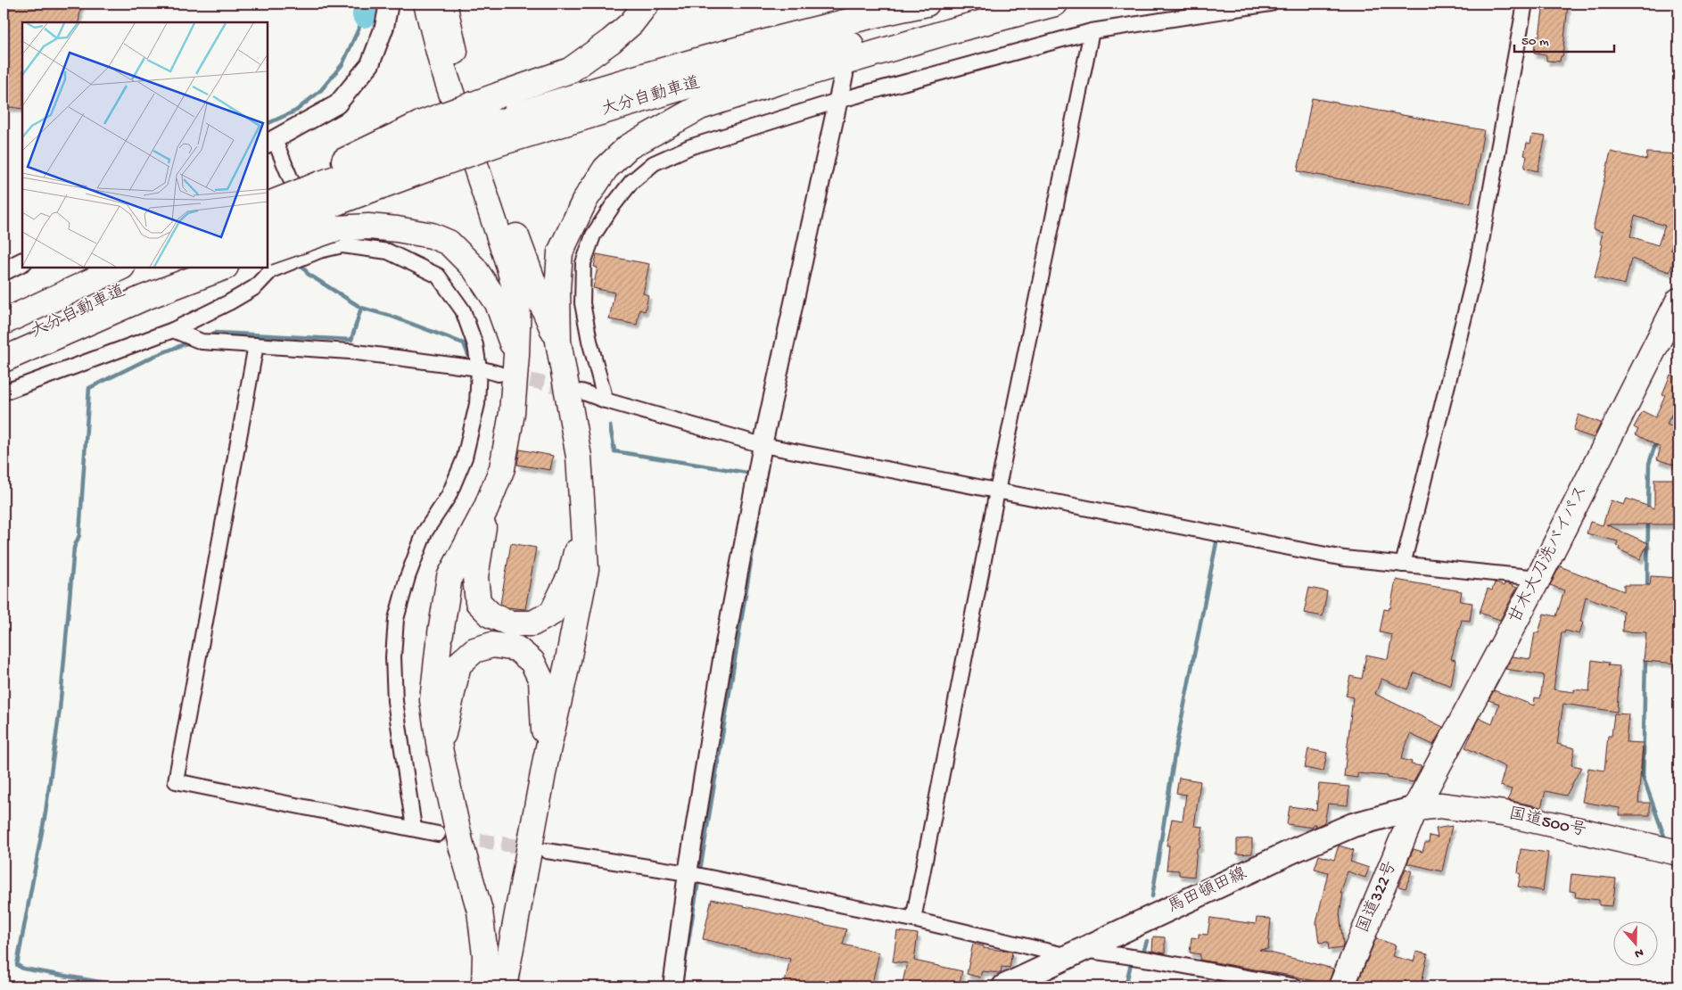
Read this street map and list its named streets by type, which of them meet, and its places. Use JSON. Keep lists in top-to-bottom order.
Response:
{
  "streets": {
    "highway": [
      "大分自動車道",
      "甘木大刀洗バイパス",
      "国道500号",
      "国道322号"
    ],
    "main road": ["馬田頓田線"]
  },
  "crossings": [
    ["甘木大刀洗バイパス", "国道500号"],
    ["甘木大刀洗バイパス", "馬田頓田線"],
    ["甘木大刀洗バイパス", "国道322号"],
    ["国道500号", "馬田頓田線"],
    ["国道500号", "国道322号"],
    ["馬田頓田線", "国道322号"]
  ],
  "scale_bar": "50 m",
  "north": "bottom"
}
